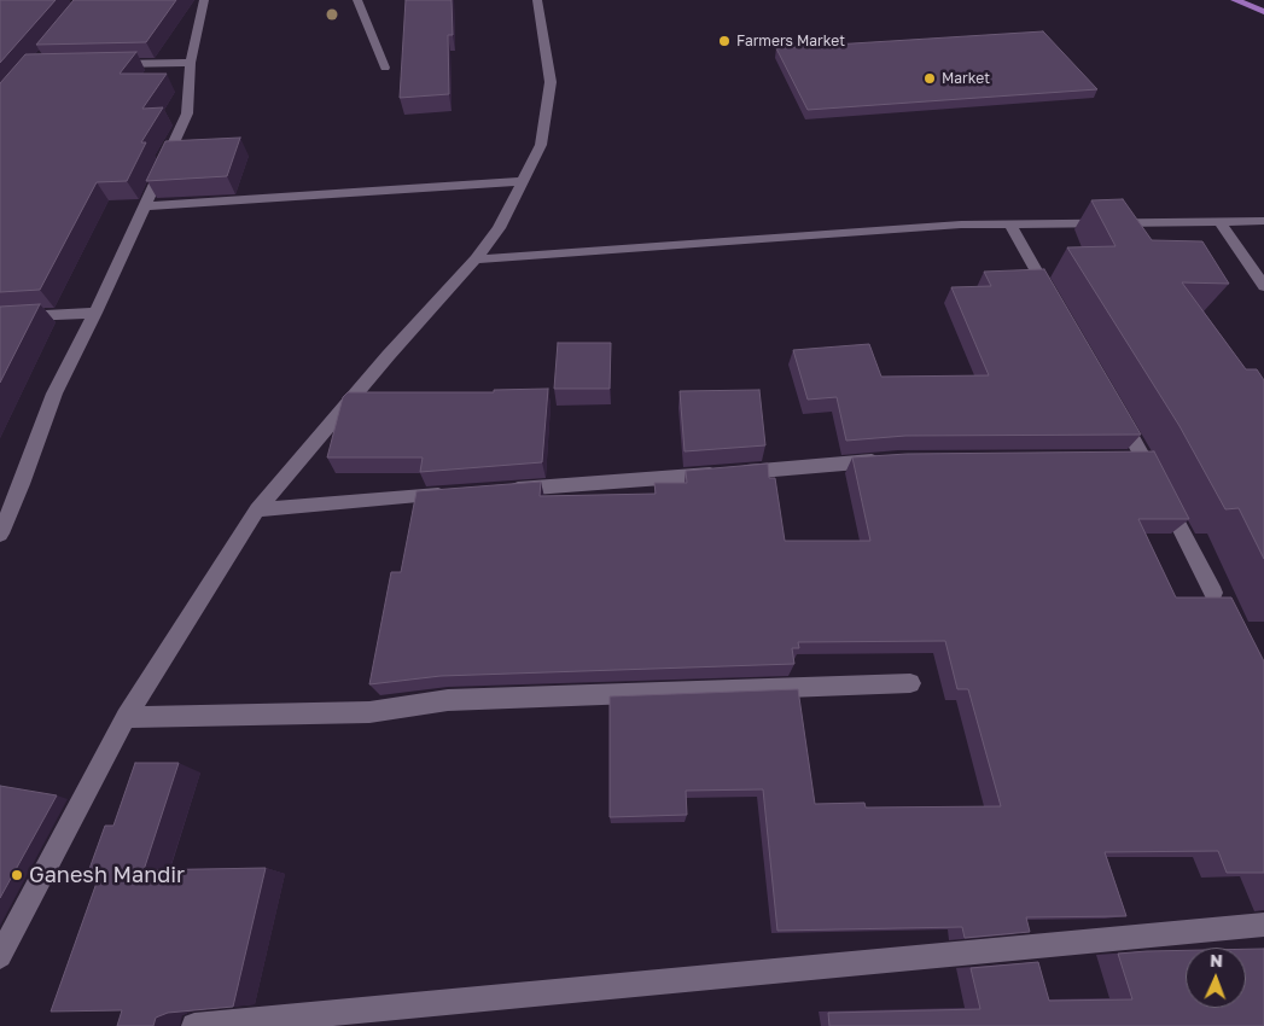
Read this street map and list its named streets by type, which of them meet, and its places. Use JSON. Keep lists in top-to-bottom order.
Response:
{
  "places": ["Farmers Market", "Market", "Ganesh Mandir"],
  "north": "top"
}
